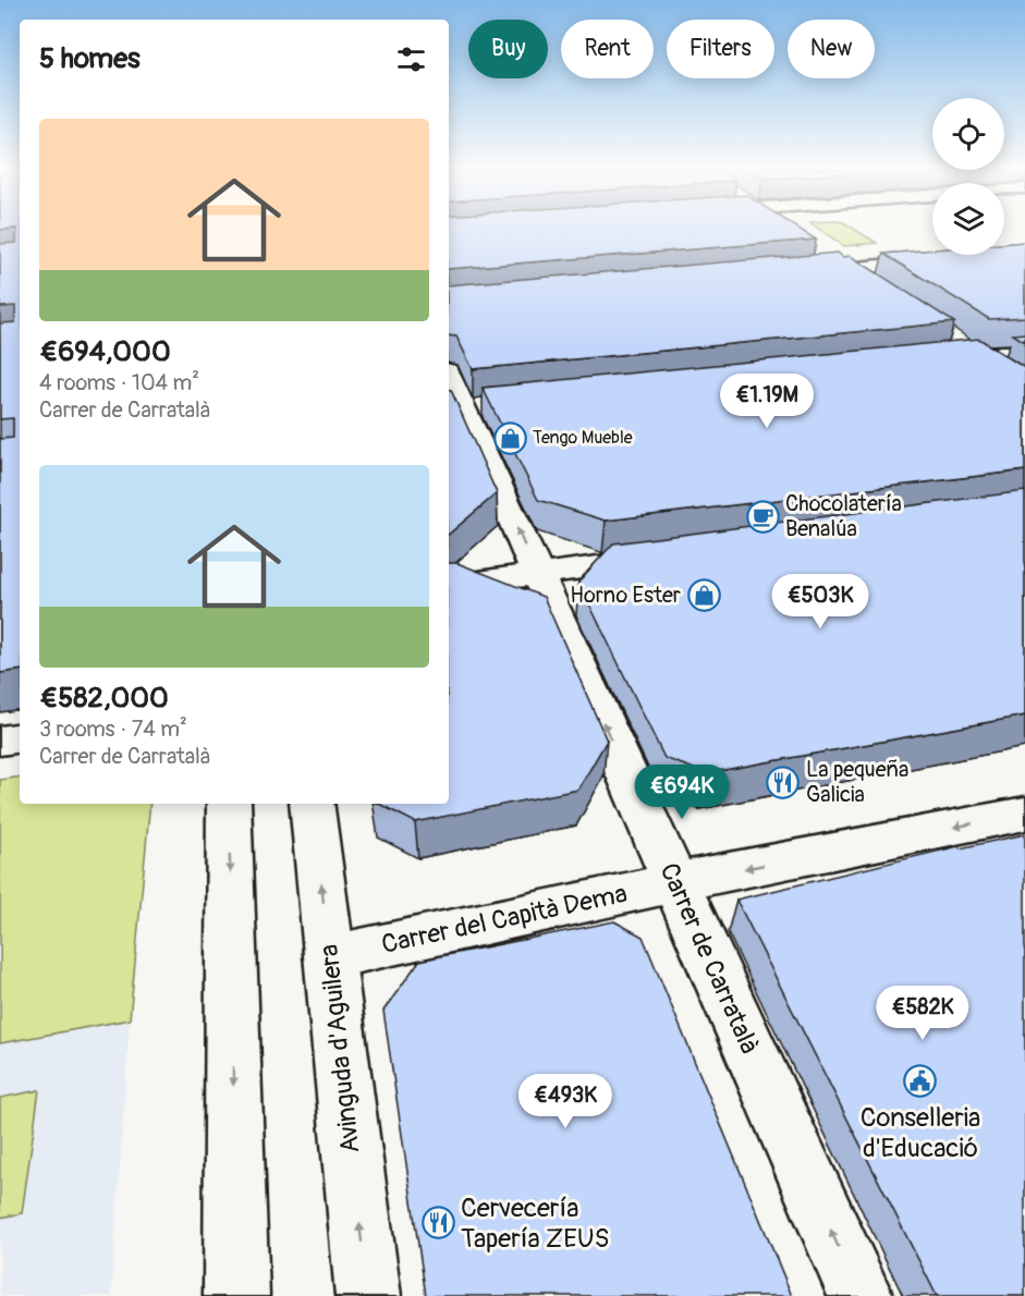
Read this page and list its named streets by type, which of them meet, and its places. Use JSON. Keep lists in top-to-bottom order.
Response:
{
  "streets": {
    "street": ["Carrer del Capità Dema", "Carrer de Carratalà", "Avinguda d'Aguilera"]
  },
  "crossings": [
    ["Carrer del Capità Dema", "Carrer de Carratalà"],
    ["Carrer del Capità Dema", "Avinguda d'Aguilera"]
  ],
  "one_way": ["Carrer del Capità Dema", "Carrer de Carratalà"],
  "places": {
    "shop": ["Tengo Mueble", "Horno Ester"],
    "cafe": ["Chocolatería Benalúa"],
    "restaurant": ["La pequeña Galicia", "Cervecería Tapería ZEUS"],
    "public building": ["Conselleria d'Educació"]
  },
  "page": {
    "chip": [
      "Buy",
      "Rent",
      "Filters",
      "New"
    ],
    "heading": "5 homes",
    "list": [
      {
        "name": "€694,000",
        "note": "4 rooms · 104 m² · Carrer de Carratalà"
      },
      {
        "name": "€582,000",
        "note": "3 rooms · 74 m² · Carrer de Carratalà"
      }
    ],
    "price": [
      "€1.19M",
      "€503K",
      "€694K",
      "€582K",
      "€493K"
    ]
  }
}
